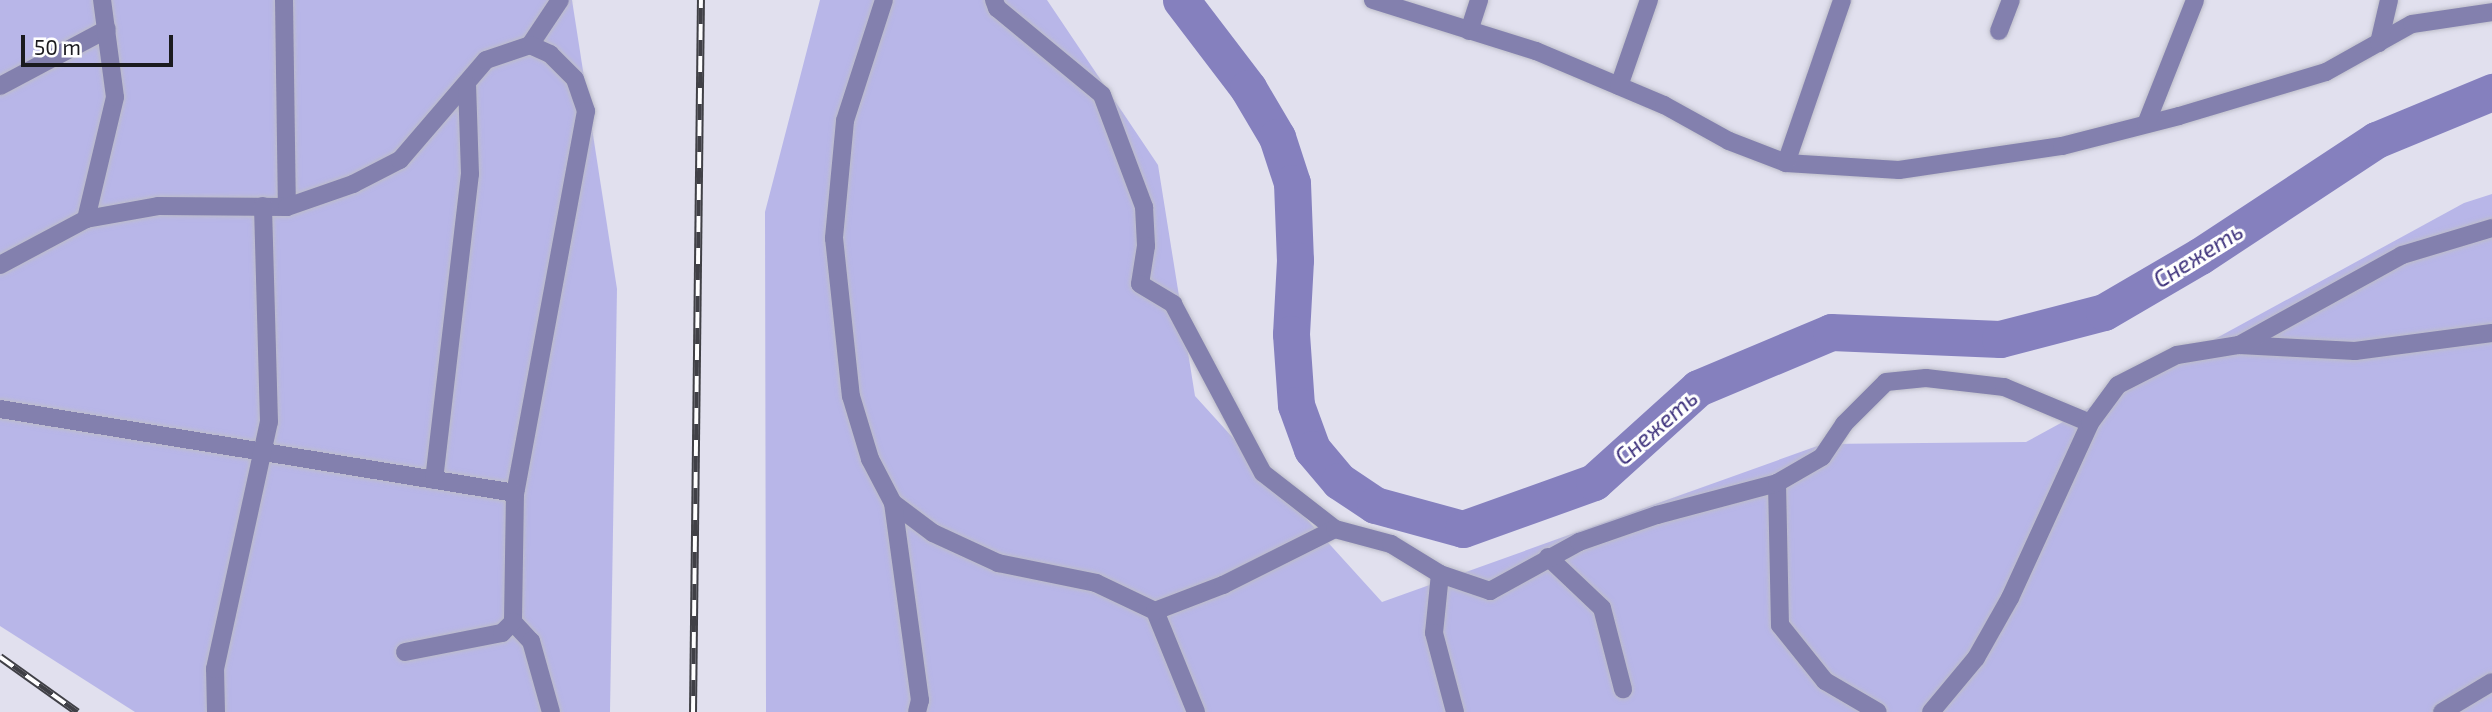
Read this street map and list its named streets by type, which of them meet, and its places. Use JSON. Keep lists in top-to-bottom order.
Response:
{
  "water": ["Снежеть"],
  "scale_bar": "50 m"
}
